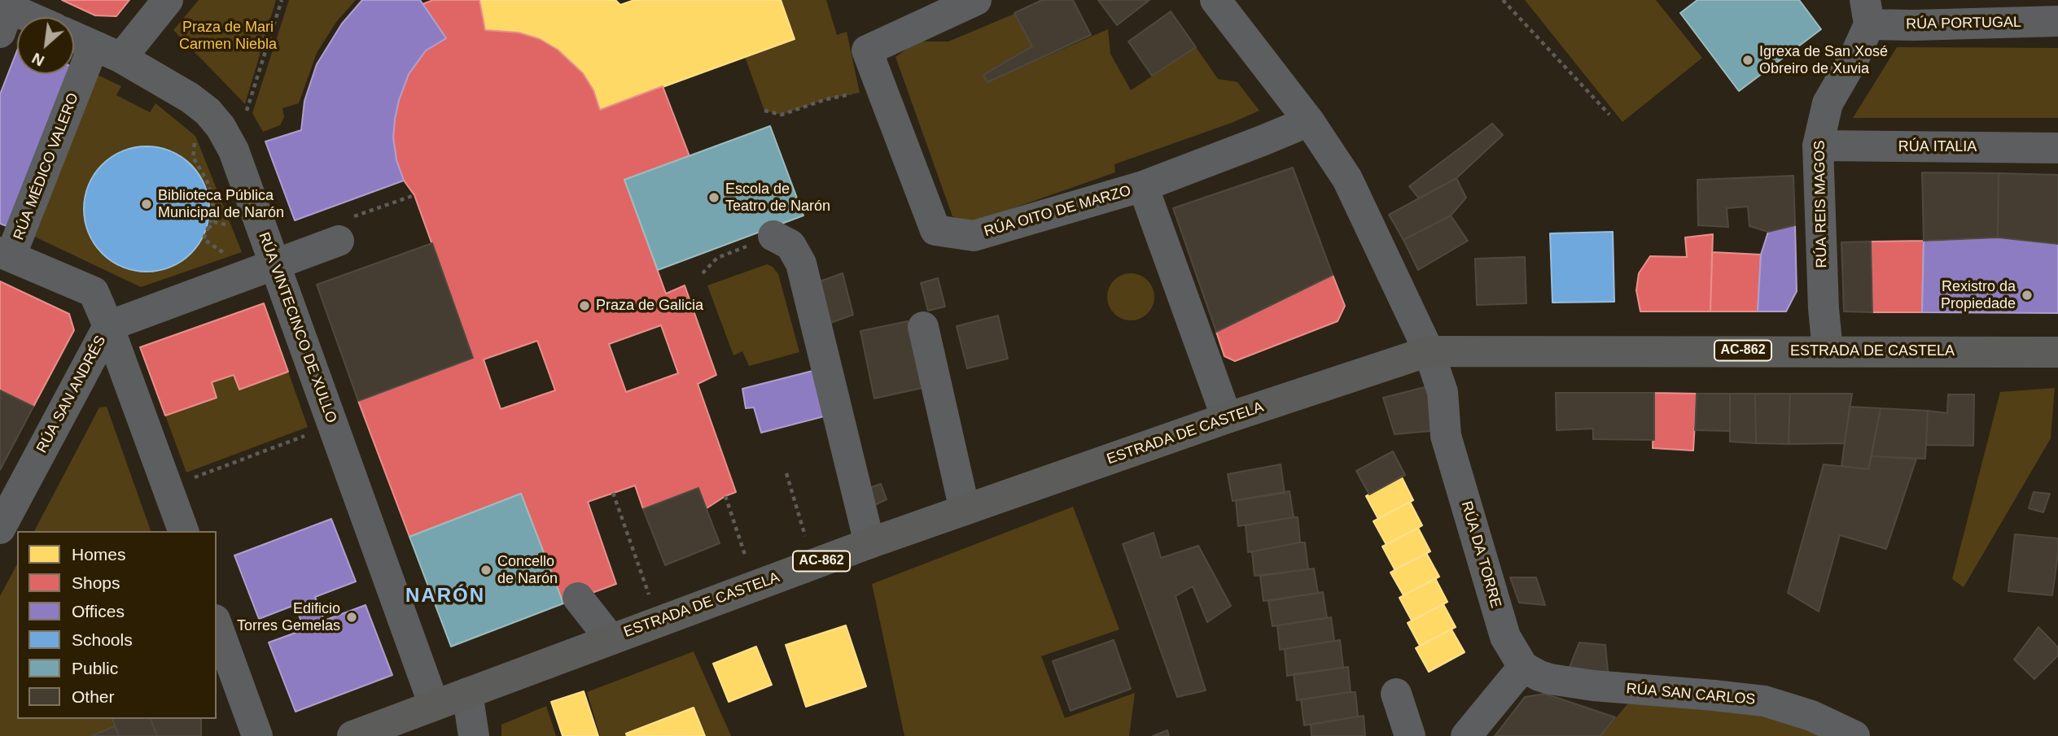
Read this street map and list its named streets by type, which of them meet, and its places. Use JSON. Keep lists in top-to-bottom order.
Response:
{
  "streets": {
    "main road": ["AC-862", "ESTRADA DE CASTELA"],
    "street": [
      "RÚA PORTUGAL",
      "RÚA ITALIA",
      "RÚA MÉDICO VALERO",
      "RÚA REIS MAGOS",
      "RÚA OITO DE MARZO",
      "RÚA VINTECINCO DE XULLO",
      "RÚA SAN ANDRÉS",
      "RÚA DA TORRE",
      "RÚA SAN CARLOS"
    ]
  },
  "crossings": [
    ["RÚA PORTUGAL", "RÚA REIS MAGOS"],
    ["RÚA ITALIA", "RÚA REIS MAGOS"],
    ["RÚA MÉDICO VALERO", "RÚA VINTECINCO DE XULLO"],
    ["RÚA REIS MAGOS", "ESTRADA DE CASTELA"],
    ["RÚA OITO DE MARZO", "RÚA DA TORRE"],
    ["RÚA VINTECINCO DE XULLO", "ESTRADA DE CASTELA"],
    ["RÚA VINTECINCO DE XULLO", "RÚA SAN ANDRÉS"],
    ["ESTRADA DE CASTELA", "RÚA DA TORRE"],
    ["RÚA DA TORRE", "RÚA SAN CARLOS"]
  ],
  "districts": ["NARÓN"],
  "parks": ["Praza de Mari Carmen Niebla"],
  "places": [
    "Igrexa de San Xosé Obreiro de Xuvia",
    "Escola de Teatro de Narón",
    "Biblioteca Pública Municipal de Narón",
    "Rexistro da Propiedade",
    "Praza de Galicia",
    "Concello de Narón",
    "Edificio Torres Gemelas"
  ],
  "legend": [
    "Homes",
    "Shops",
    "Offices",
    "Schools",
    "Public",
    "Other"
  ],
  "north": "bottom left"
}
